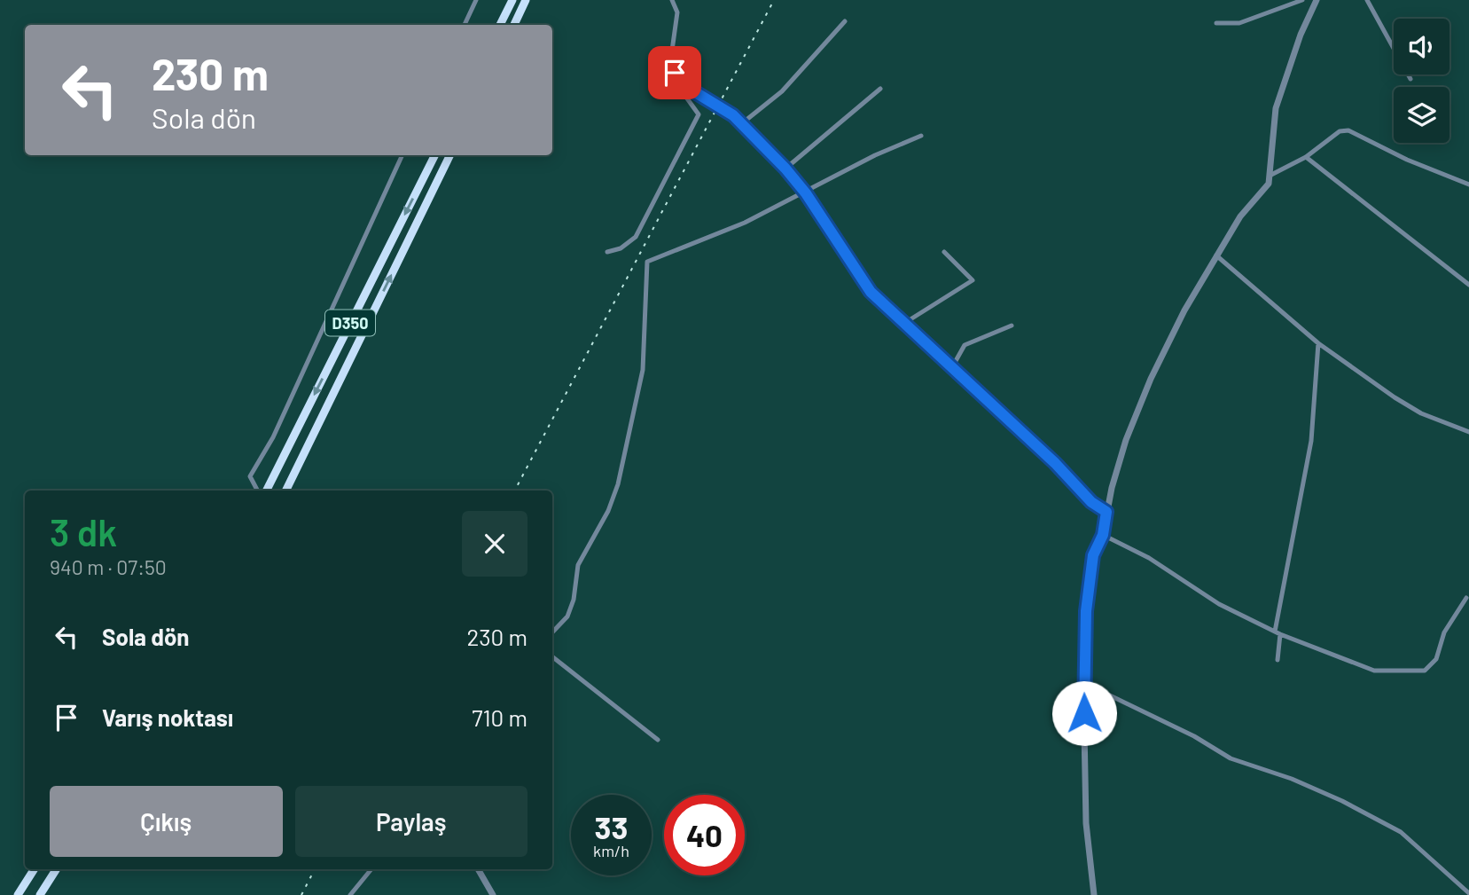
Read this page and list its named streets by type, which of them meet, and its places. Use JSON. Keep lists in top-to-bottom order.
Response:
{
  "streets": {
    "highway": ["D350"]
  },
  "page": {
    "turn": ["230 m", "Sola dön"],
    "heading": ["3 dk", "940 m · 07:50"],
    "list": [
      {
        "name": "Sola dön",
        "value": "230 m"
      },
      {
        "name": "Varış noktası",
        "value": "710 m"
      }
    ],
    "buttons": ["Çıkış", "Paylaş"],
    "speed": "33 km/h",
    "limit": "40"
  }
}
